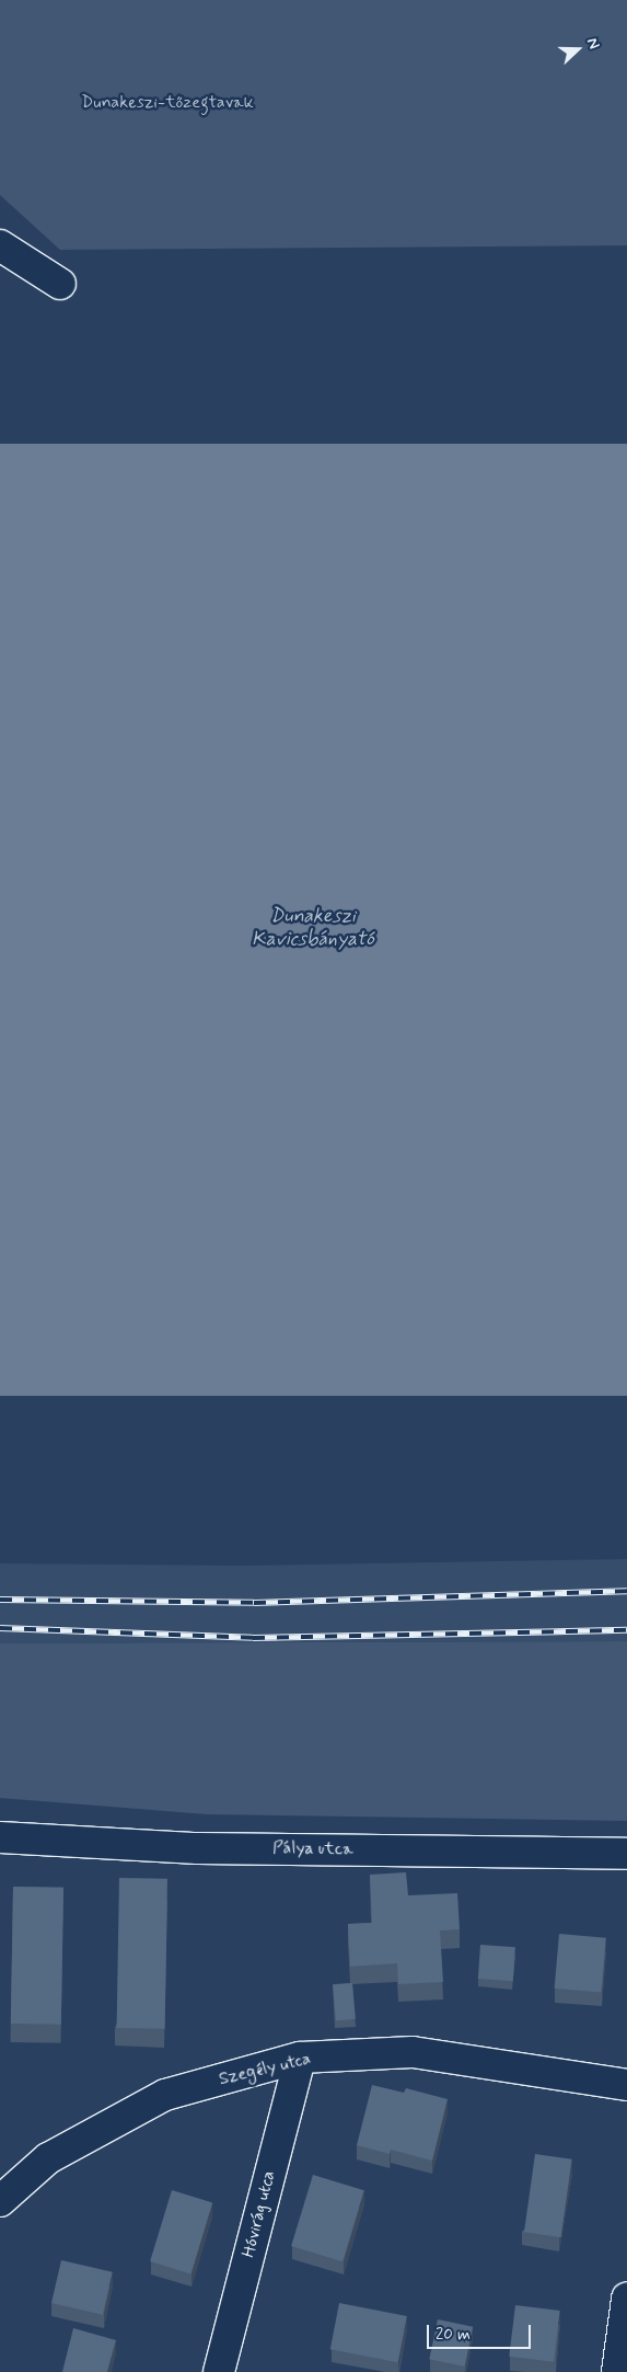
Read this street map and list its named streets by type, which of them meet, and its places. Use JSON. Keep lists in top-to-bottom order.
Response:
{
  "streets": {
    "street": ["Pálya utca", "Szegély utca", "Hóvirág utca"]
  },
  "crossings": [
    ["Szegély utca", "Hóvirág utca"]
  ],
  "water": ["Dunakeszi Kavicsbányató"],
  "parks": ["Dunakeszi-tőzegtavak"],
  "scale_bar": "20 m",
  "north": "right"
}
